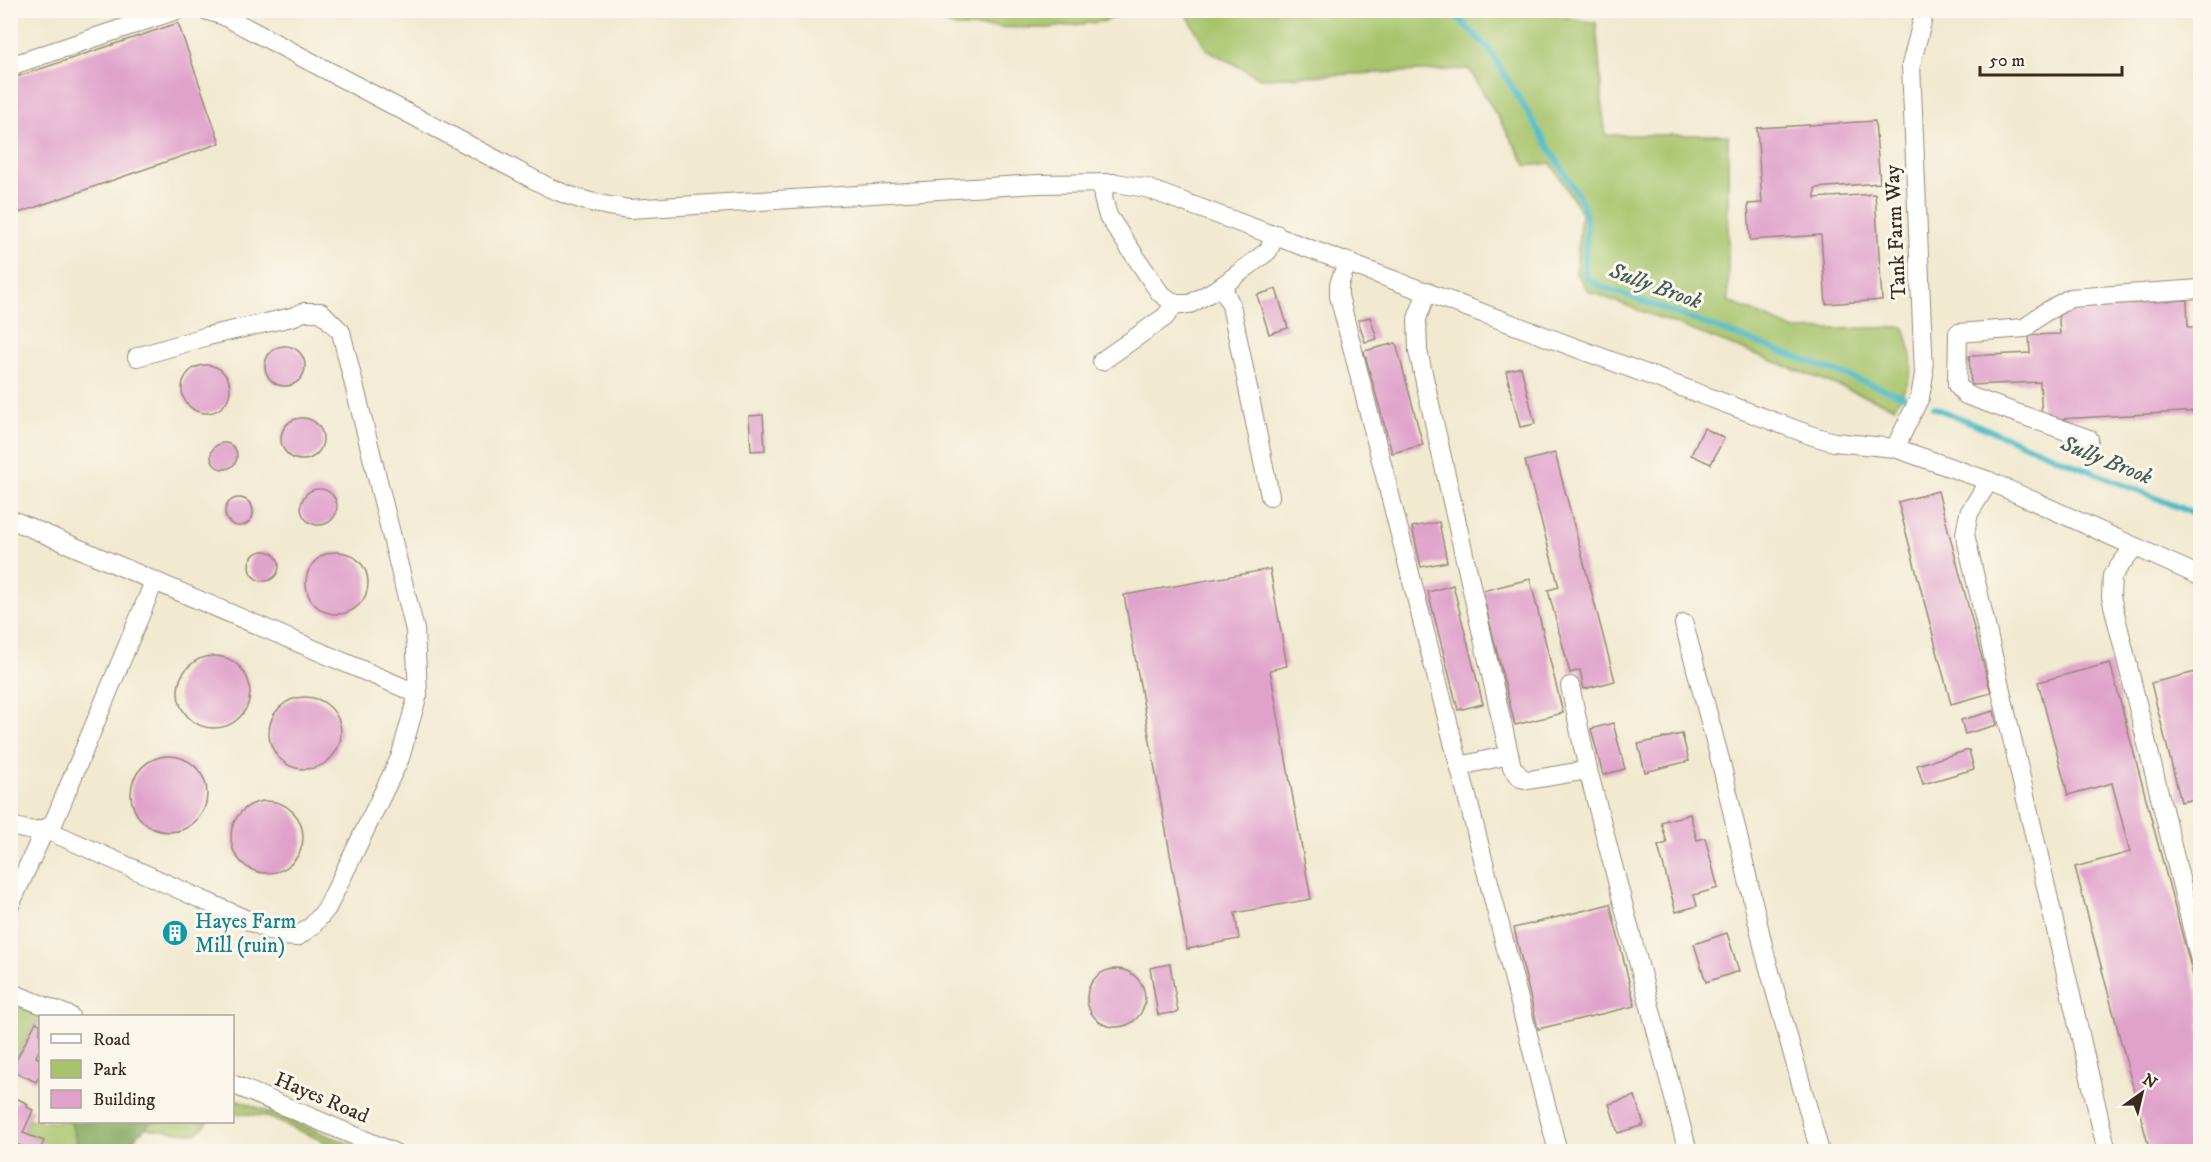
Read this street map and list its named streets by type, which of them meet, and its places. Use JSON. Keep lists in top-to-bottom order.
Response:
{
  "streets": {
    "street": ["Tank Farm Way", "Hayes Road"]
  },
  "water": ["Sully Brook"],
  "places": {
    "building": ["Hayes Farm Mill (ruin)"]
  },
  "legend": ["Road", "Park", "Building"],
  "scale_bar": "50 m",
  "north": "top right"
}
